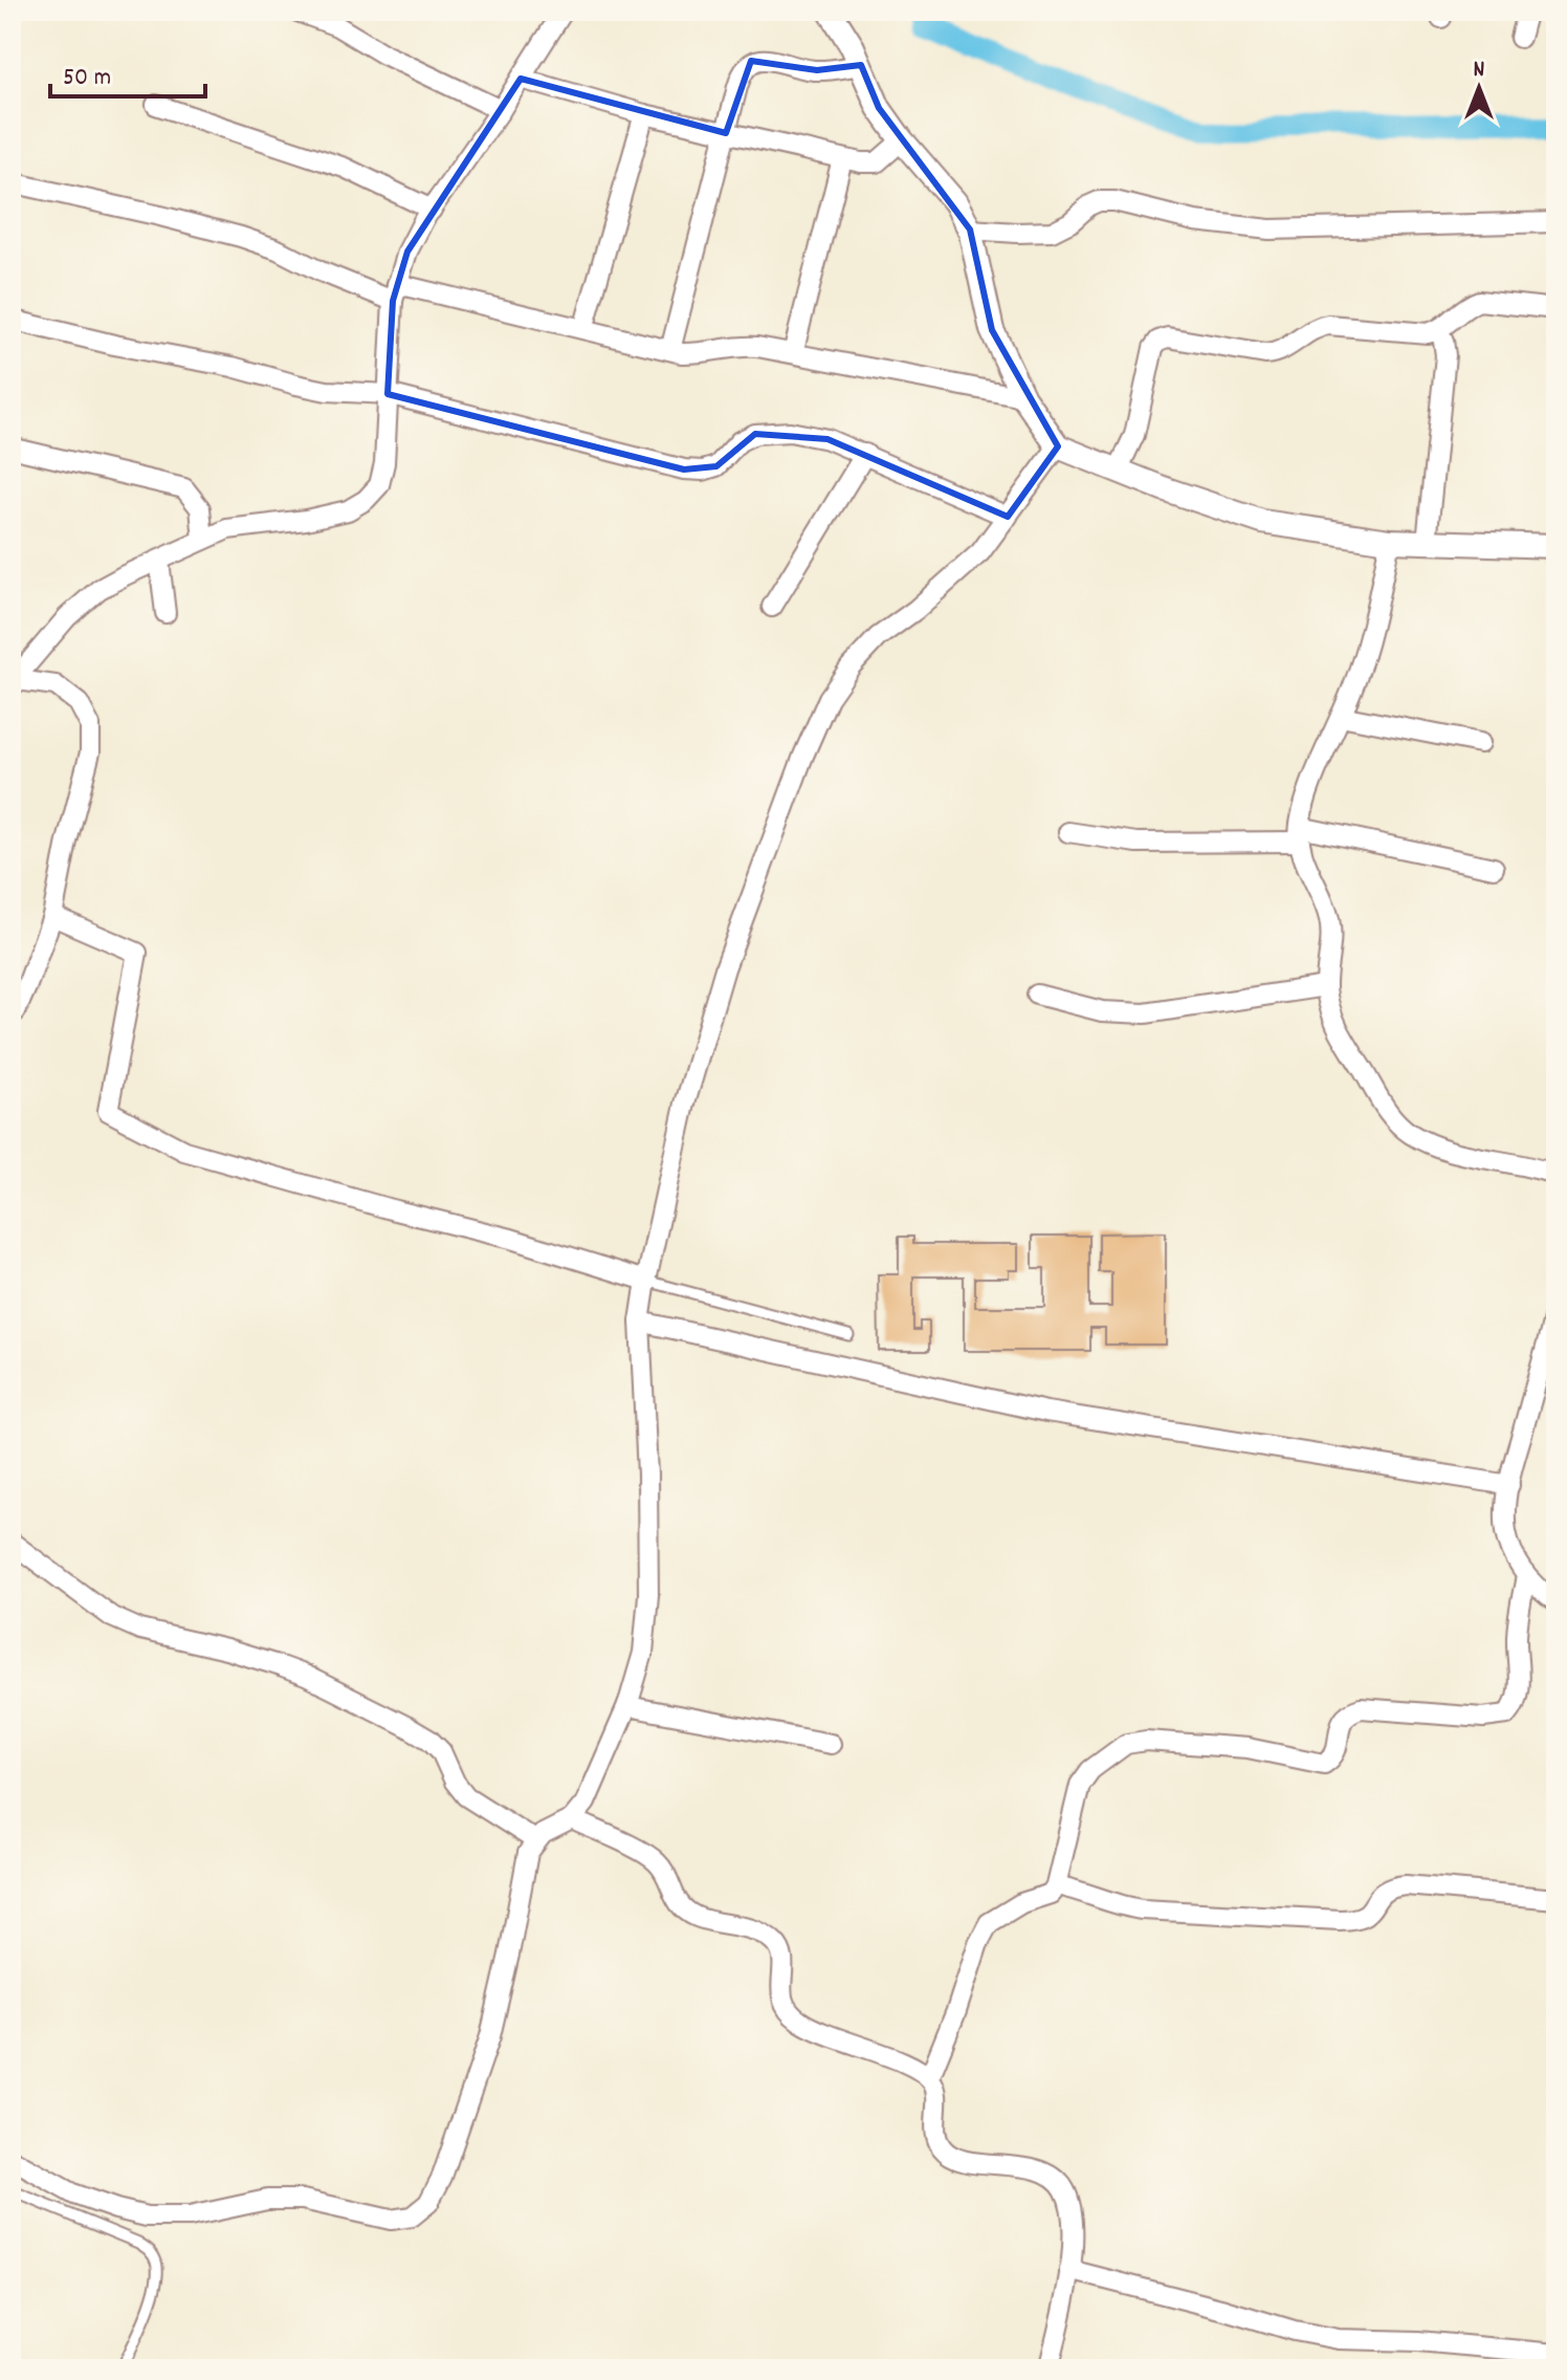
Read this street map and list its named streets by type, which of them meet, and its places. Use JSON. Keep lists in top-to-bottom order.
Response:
{
  "scale_bar": "50 m",
  "north": "top"
}
